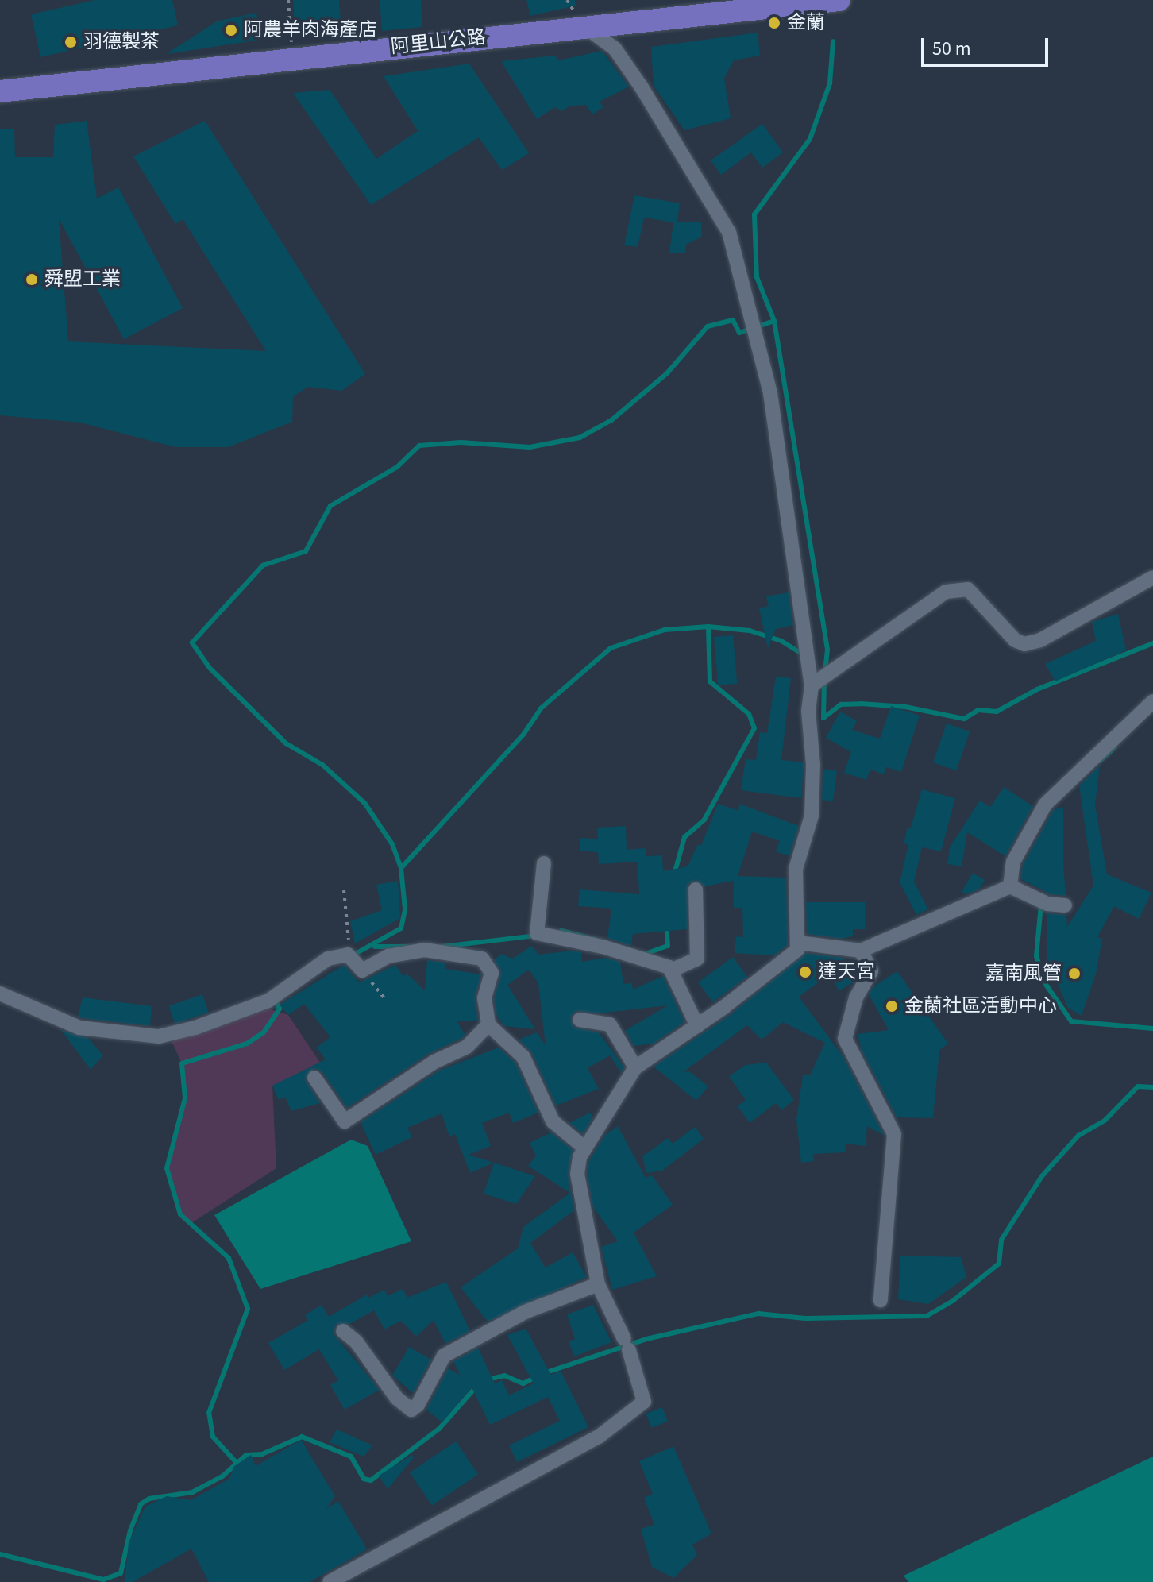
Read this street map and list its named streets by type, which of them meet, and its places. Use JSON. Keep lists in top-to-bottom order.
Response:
{
  "streets": {
    "main road": ["阿里山公路"]
  },
  "places": [
    "金蘭",
    "阿農羊肉海產店",
    "羽德製茶",
    "舜盟工業",
    "達天宮",
    "嘉南風管",
    "金蘭社區活動中心"
  ],
  "scale_bar": "50 m"
}
